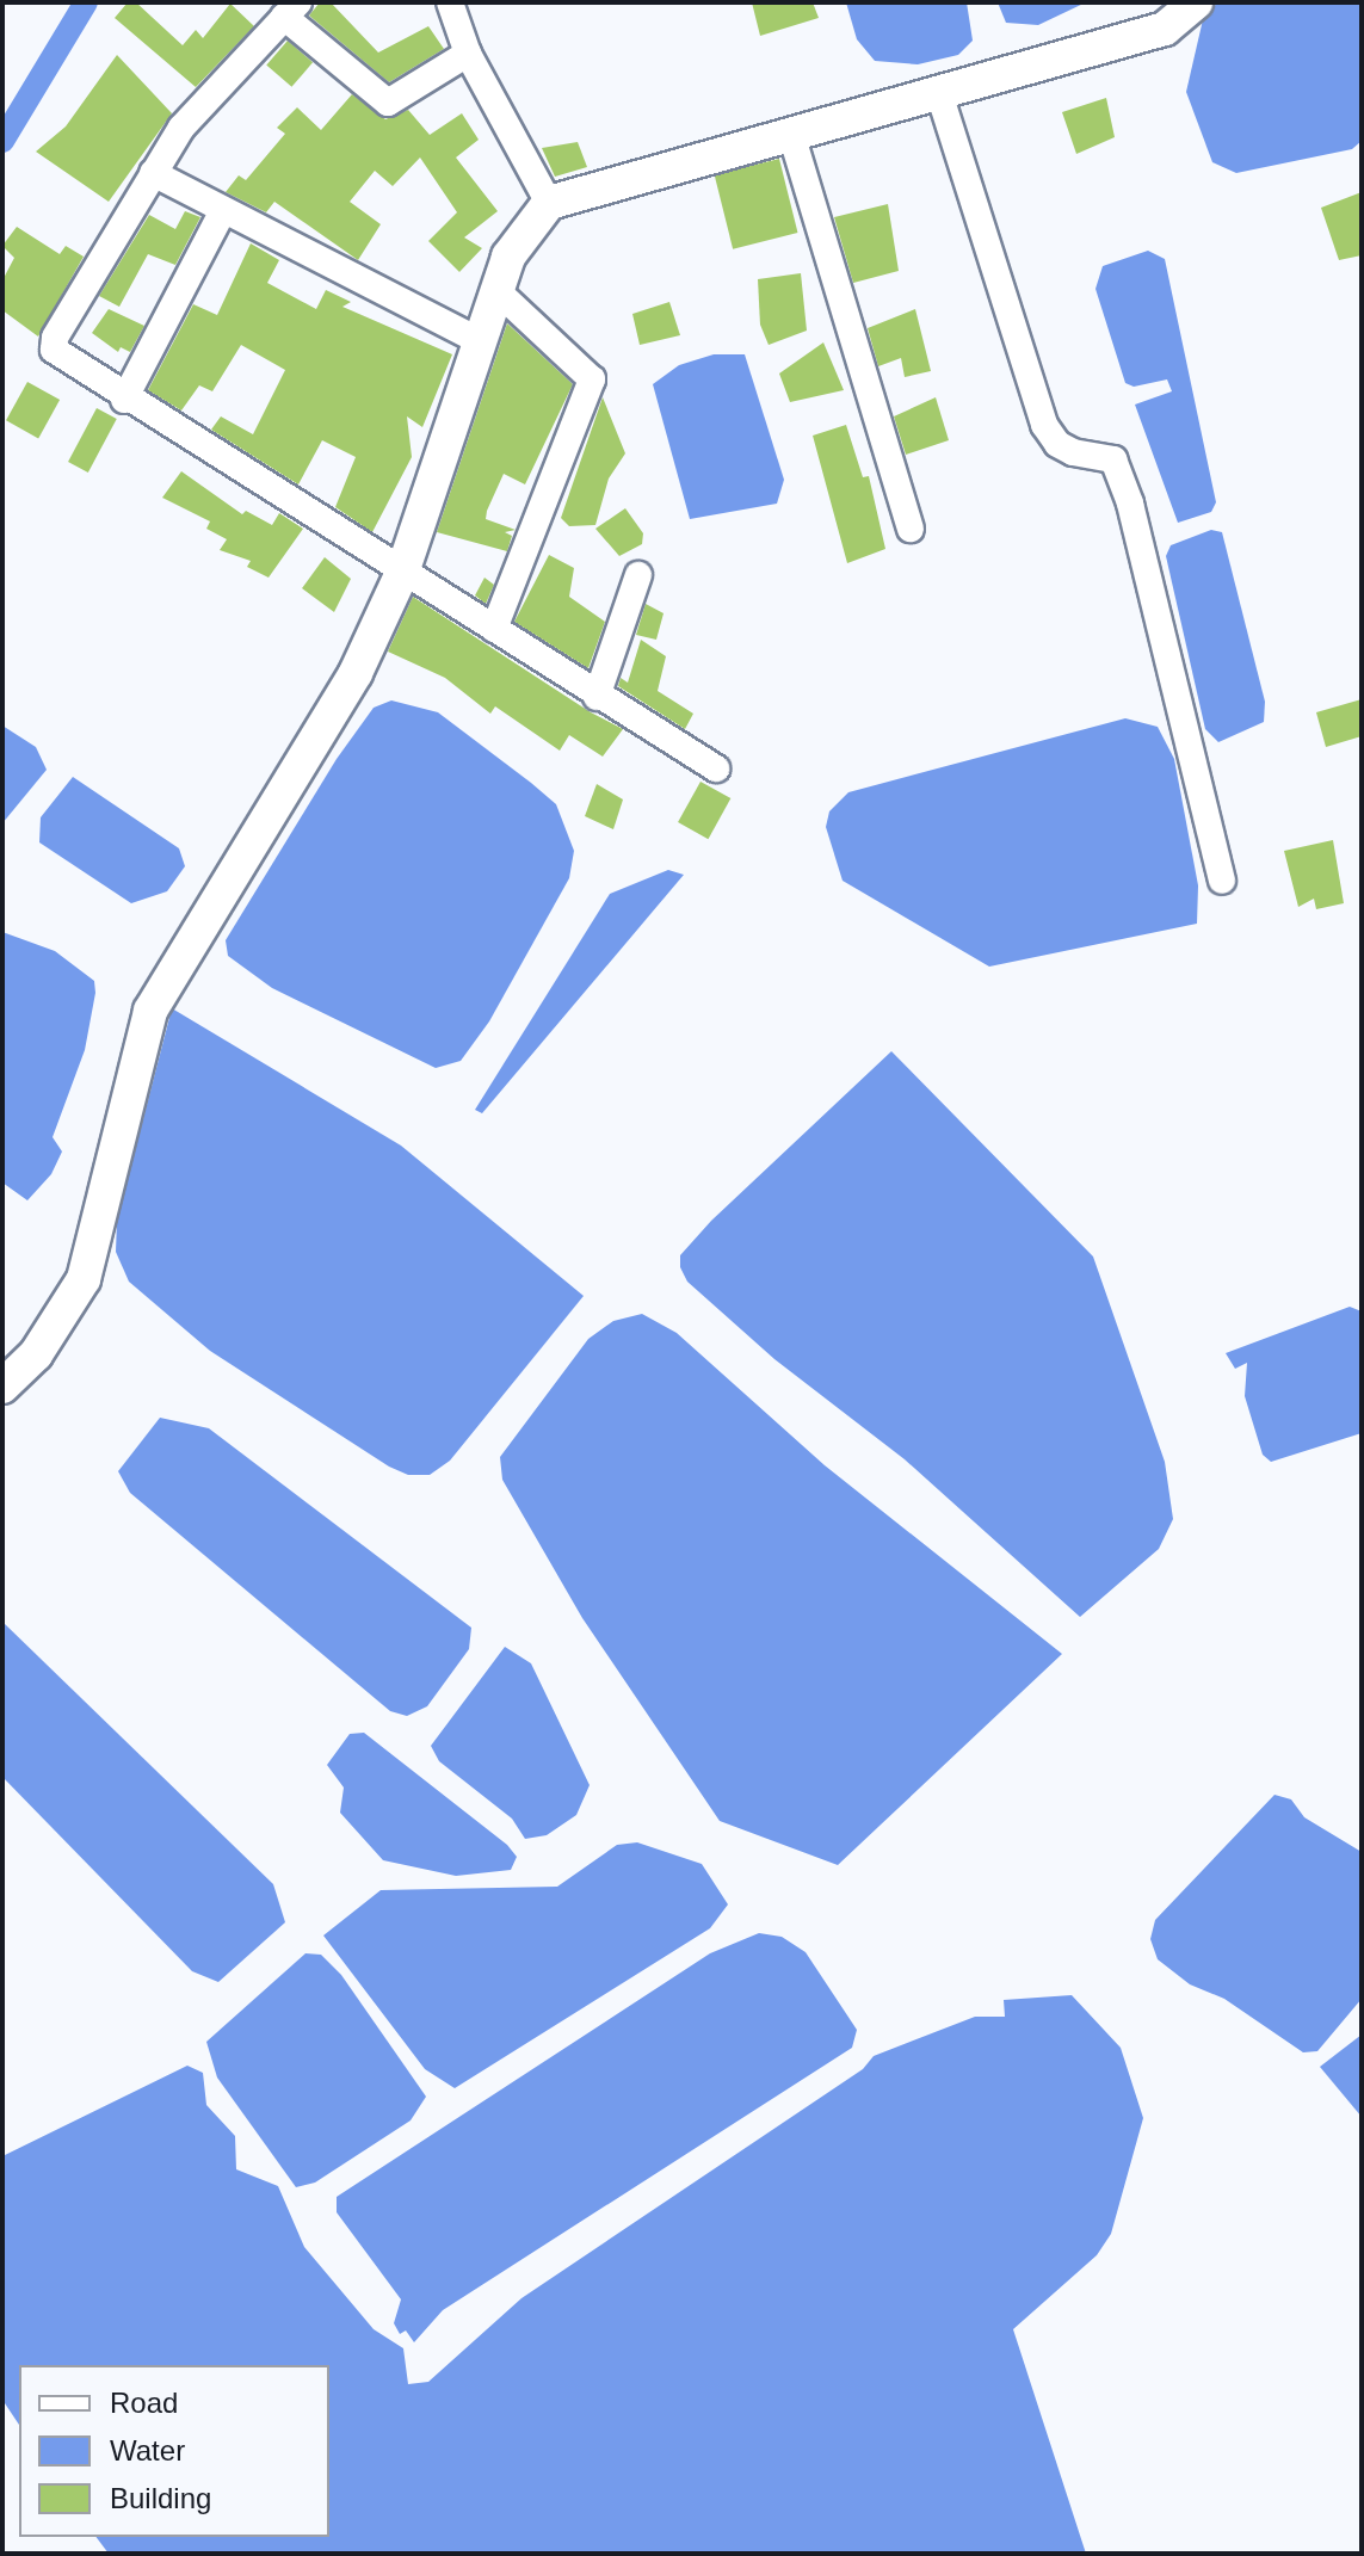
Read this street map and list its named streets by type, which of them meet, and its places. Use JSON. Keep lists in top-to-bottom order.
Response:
{
  "legend": ["Road", "Water", "Building"]
}
